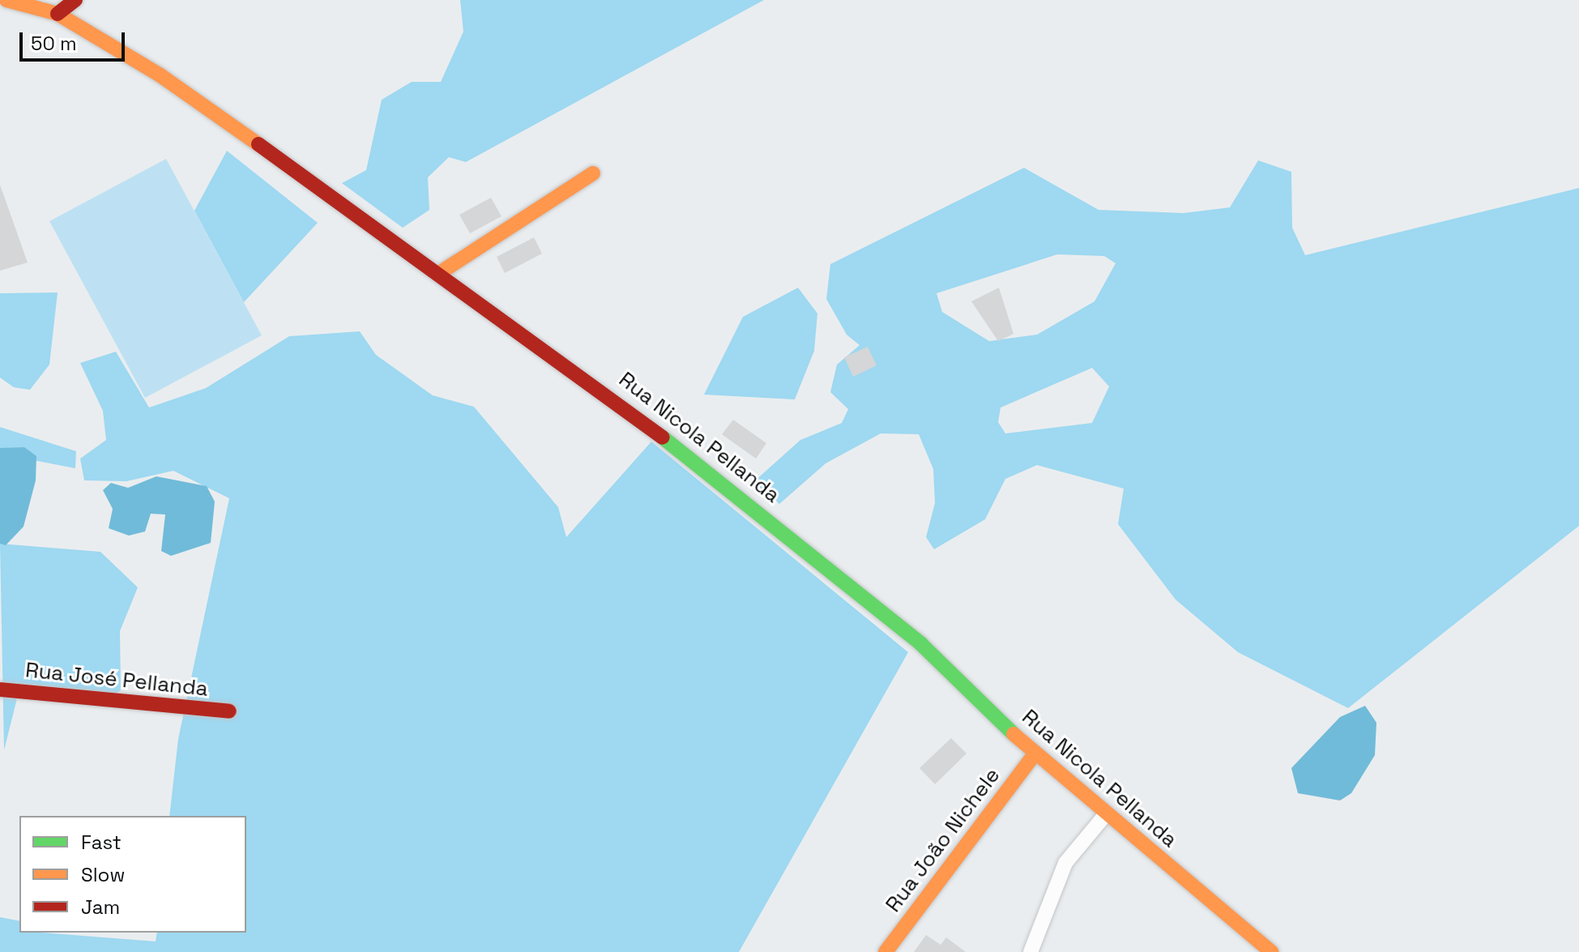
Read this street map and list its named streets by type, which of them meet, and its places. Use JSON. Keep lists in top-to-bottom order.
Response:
{
  "streets": {
    "main road": ["Rua Nicola Pellanda", "Rua José Pellanda", "Rua João Nichele"]
  },
  "crossings": [
    ["Rua Nicola Pellanda", "Rua João Nichele"]
  ],
  "legend": ["Fast", "Slow", "Jam"],
  "scale_bar": "50 m"
}
